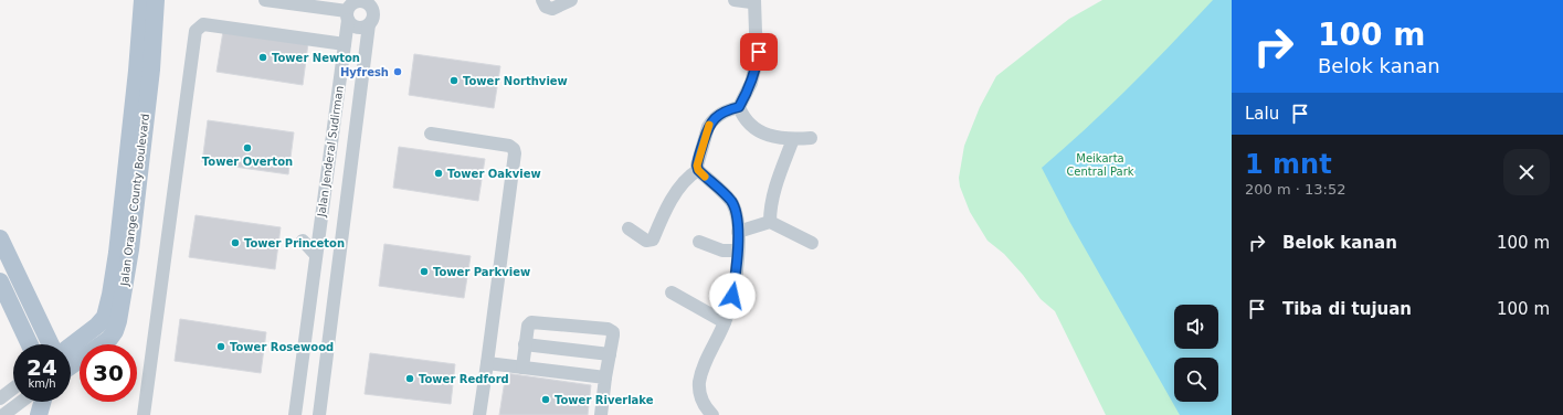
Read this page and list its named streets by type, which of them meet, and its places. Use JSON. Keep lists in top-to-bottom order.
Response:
{
  "streets": {
    "main road": ["Jalan Orange County Boulevard"],
    "street": ["Jalan Jenderal Sudirman"]
  },
  "parks": ["Meikarta Central Park"],
  "places": [
    "Tower Newton",
    "Hyfresh",
    "Tower Northview",
    "Tower Overton",
    "Tower Oakview",
    "Tower Princeton",
    "Tower Parkview",
    "Tower Rosewood",
    "Tower Redford",
    "Tower Riverlake"
  ],
  "page": {
    "turn": ["100 m", "Belok kanan"],
    "then": "Lalu",
    "heading": ["1 mnt", "200 m · 13:52"],
    "list": [
      {
        "name": "Belok kanan",
        "value": "100 m"
      },
      {
        "name": "Tiba di tujuan",
        "value": "100 m"
      }
    ],
    "speed": "24 km/h",
    "limit": "30"
  }
}
